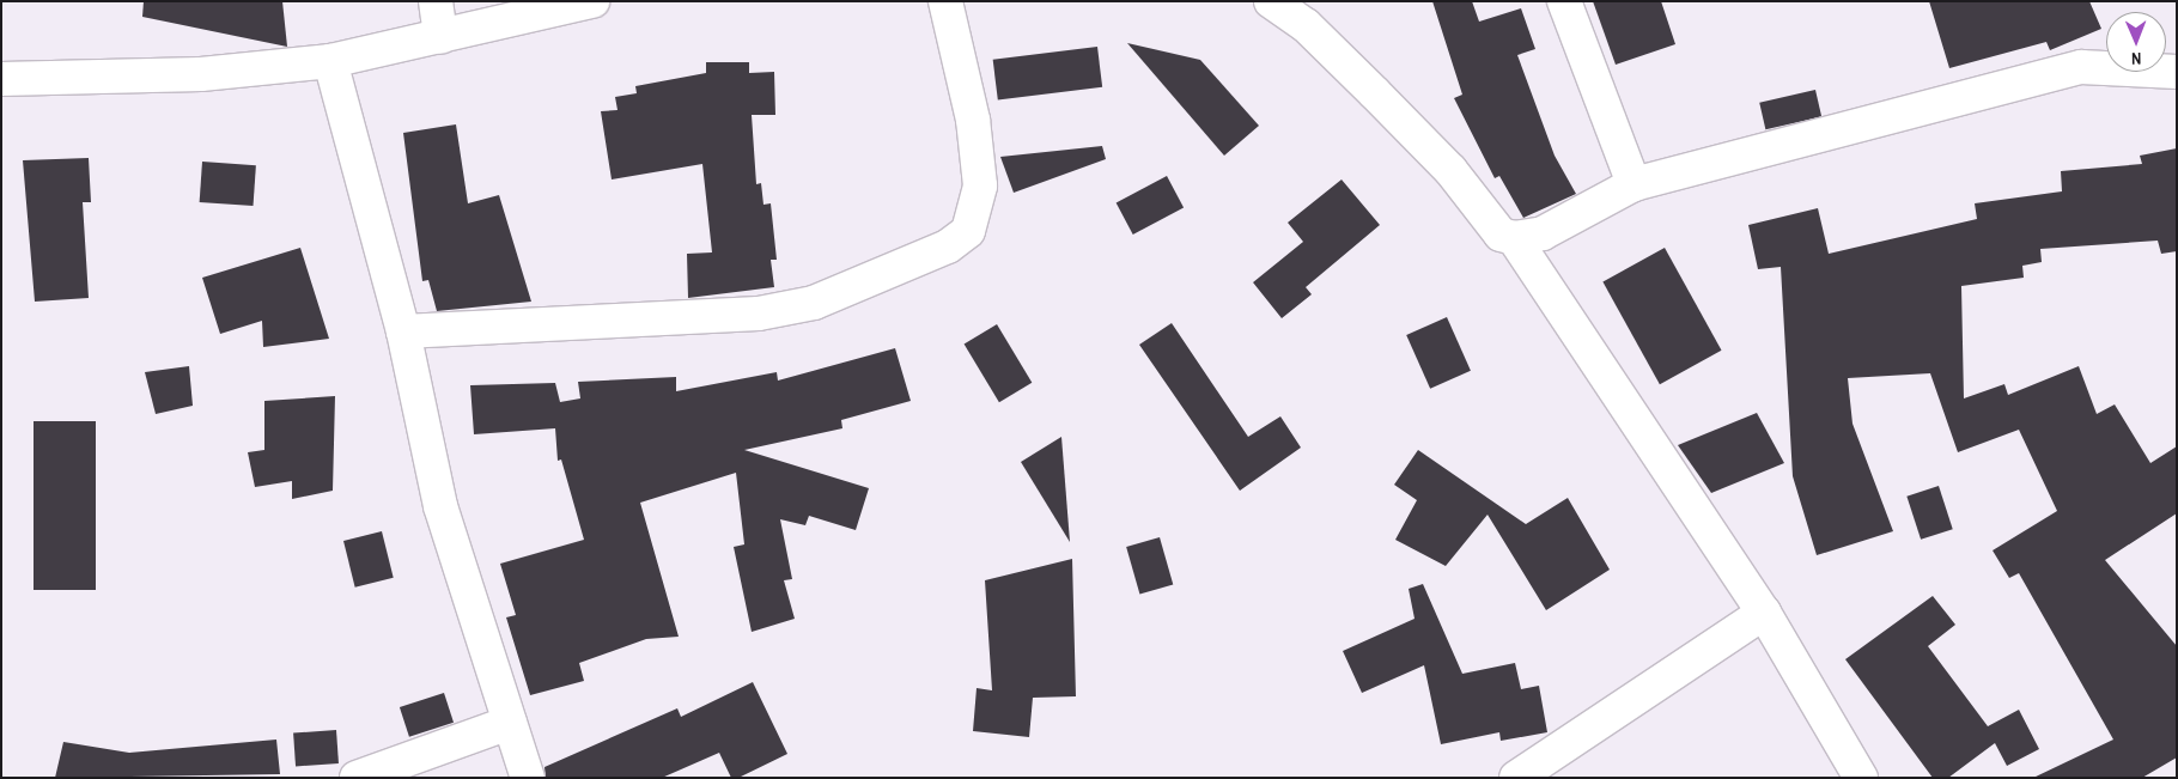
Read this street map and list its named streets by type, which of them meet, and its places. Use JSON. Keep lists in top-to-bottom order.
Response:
{
  "north": "bottom"
}
